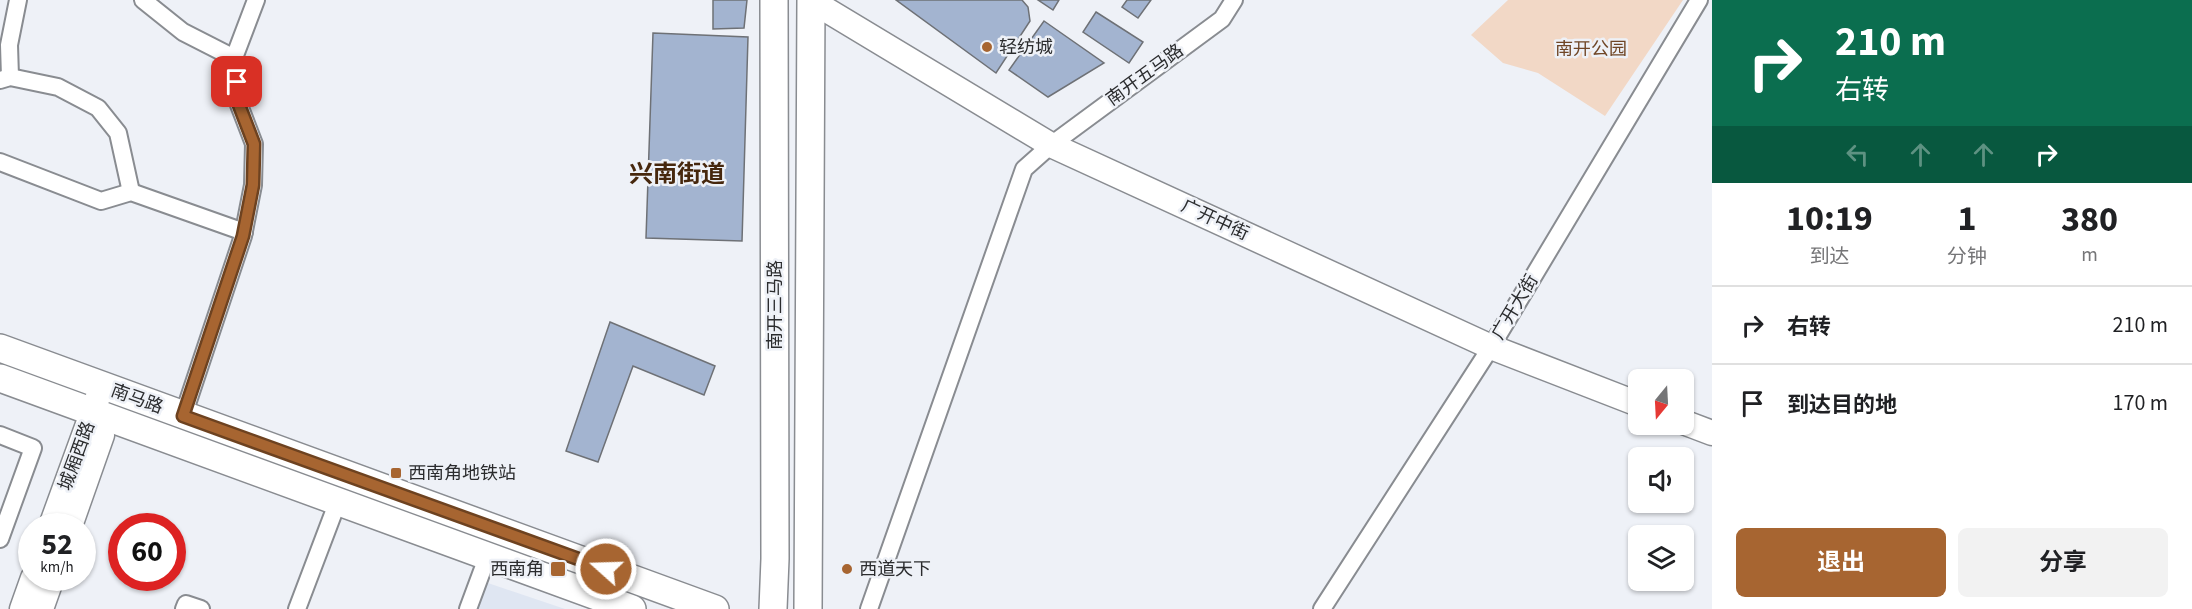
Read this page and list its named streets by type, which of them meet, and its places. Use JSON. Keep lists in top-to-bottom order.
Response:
{
  "streets": {
    "main road": ["南开三马路", "南马路"],
    "street": [
      "南开五马路",
      "广开中街",
      "广开大街",
      "城厢西路"
    ]
  },
  "crossings": [
    ["南开五马路", "广开中街"],
    ["广开中街", "南开三马路"],
    ["广开中街", "广开大街"],
    ["南马路", "城厢西路"]
  ],
  "districts": ["兴南街道"],
  "parks": ["南开公园"],
  "places": {
    "other": ["轻纺城", "西道天下"],
    "transit": ["西南角地铁站", "西南角"]
  },
  "north": "bottom",
  "page": {
    "turn": ["210 m", "右转"],
    "eta": [
      "10:19",
      "到达",
      "1",
      "分钟",
      "380",
      "m"
    ],
    "list": [
      {
        "name": "右转",
        "value": "210 m"
      },
      {
        "name": "到达目的地",
        "value": "170 m"
      }
    ],
    "speed": "52 km/h",
    "limit": "60",
    "buttons": ["退出", "分享"]
  }
}
